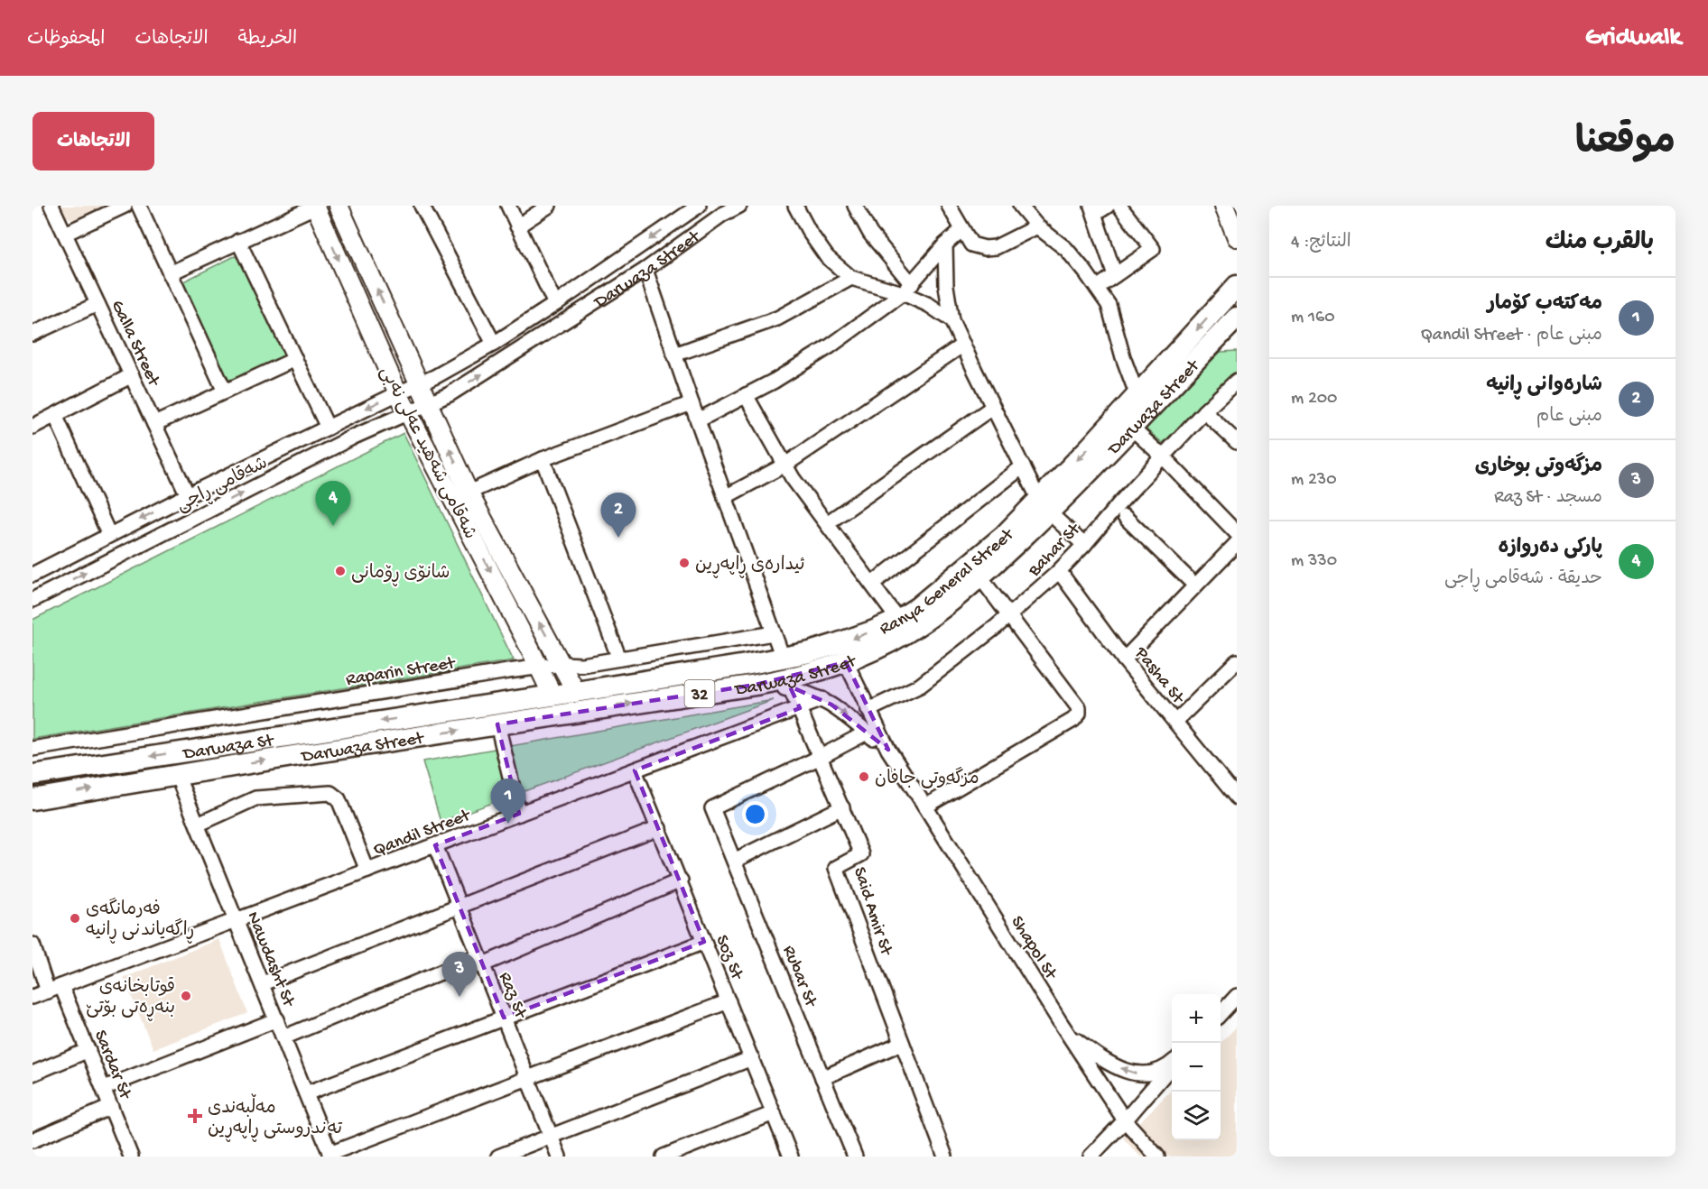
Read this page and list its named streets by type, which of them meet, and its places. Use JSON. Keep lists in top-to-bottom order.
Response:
{
  "streets": {
    "highway": [
      "Darwaza Street",
      "Ranya General Street",
      "32",
      "Darwaza St"
    ],
    "main road": ["شەقامی شەهید عەلی نەبی"],
    "street": [
      "Galla Street",
      "شەقامی ڕاجی",
      "Bahar St",
      "Raparin Street",
      "Pasha St",
      "Qandil Street",
      "Said Amir St",
      "Shapol St",
      "Soz St",
      "Nawdasht St",
      "Rubar St",
      "Raz St",
      "Sardar St"
    ]
  },
  "crossings": [
    ["Darwaza Street", "شەقامی شەهید عەلی نەبی"],
    ["Darwaza Street", "شەقامی ڕاجی"],
    ["Darwaza Street", "Ranya General Street"],
    ["Darwaza Street", "Nawdasht St"],
    ["Galla Street", "شەقامی ڕاجی"],
    ["شەقامی شەهید عەلی نەبی", "شەقامی ڕاجی"],
    ["شەقامی شەهید عەلی نەبی", "Ranya General Street"],
    ["شەقامی شەهید عەلی نەبی", "Raparin Street"],
    ["شەقامی شەهید عەلی نەبی", "Darwaza St"],
    ["Bahar St", "Pasha St"],
    ["Ranya General Street", "Darwaza St"],
    ["Qandil Street", "Said Amir St"],
    ["Qandil Street", "Soz St"],
    ["Qandil Street", "Nawdasht St"],
    ["Qandil Street", "Raz St"],
    ["Qandil Street", "Sardar St"],
    ["Said Amir St", "Rubar St"]
  ],
  "one_way": ["Ranya General Street", "Darwaza St"],
  "places": {
    "other": [
      "ئیدارەی ڕاپەڕین",
      "شانۆی ڕۆمانی",
      "مزگەوتی جافان",
      "فەرمانگەی ڕاگەیاندنی ڕانیە",
      "قوتابخانەی بنەڕەتی بۆتێ"
    ],
    "health": ["مەڵبەندی تەندروستی ڕاپەڕین"]
  },
  "page": {
    "header": "Gridwalk",
    "nav": ["الخريطة", "الاتجاهات", "المحفوظات"],
    "title": "موقعنا",
    "buttons": "الاتجاهات",
    "heading": ["بالقرب منك", "النتائج: 4"],
    "list": [
      {
        "mark": "1",
        "name": "مەکتەب کۆمار",
        "note": "مبنى عام · Qandil Street",
        "value": "160 m"
      },
      {
        "mark": "2",
        "name": "شارەوانی ڕانیە",
        "note": "مبنى عام",
        "value": "200 m"
      },
      {
        "mark": "3",
        "name": "مزگەوتی بوخاری",
        "note": "مسجد · Raz St",
        "value": "230 m"
      },
      {
        "mark": "4",
        "name": "پارکی دەروازە",
        "note": "حديقة · شەقامی ڕاجی",
        "value": "330 m"
      }
    ],
    "pins": [
      "4",
      "2",
      "1",
      "3"
    ],
    "map_buttons": ["+", "−"]
  }
}
